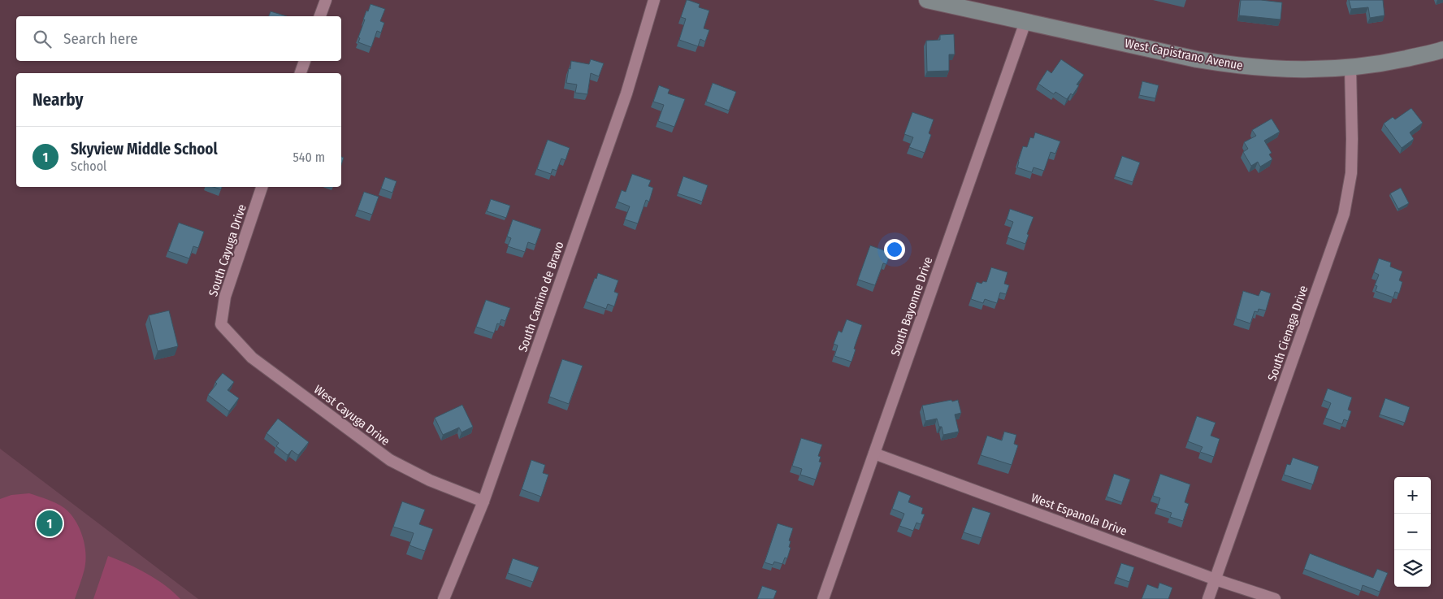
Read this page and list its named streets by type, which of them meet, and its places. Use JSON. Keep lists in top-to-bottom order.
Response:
{
  "streets": {
    "street": [
      "West Capistrano Avenue",
      "South Cayuga Drive",
      "South Camino de Bravo",
      "South Bayonne Drive",
      "South Cienaga Drive",
      "West Cayuga Drive",
      "West Espanola Drive"
    ]
  },
  "crossings": [
    ["West Capistrano Avenue", "South Bayonne Drive"],
    ["West Capistrano Avenue", "South Cienaga Drive"],
    ["South Cayuga Drive", "West Cayuga Drive"],
    ["South Camino de Bravo", "West Cayuga Drive"],
    ["South Bayonne Drive", "West Espanola Drive"],
    ["South Cienaga Drive", "West Espanola Drive"]
  ],
  "page": {
    "search": "Search here",
    "heading": "Nearby",
    "list": [
      {
        "mark": "1",
        "name": "Skyview Middle School",
        "note": "School",
        "value": "540 m"
      }
    ],
    "map_buttons": ["+", "−"],
    "pins": "1"
  }
}
